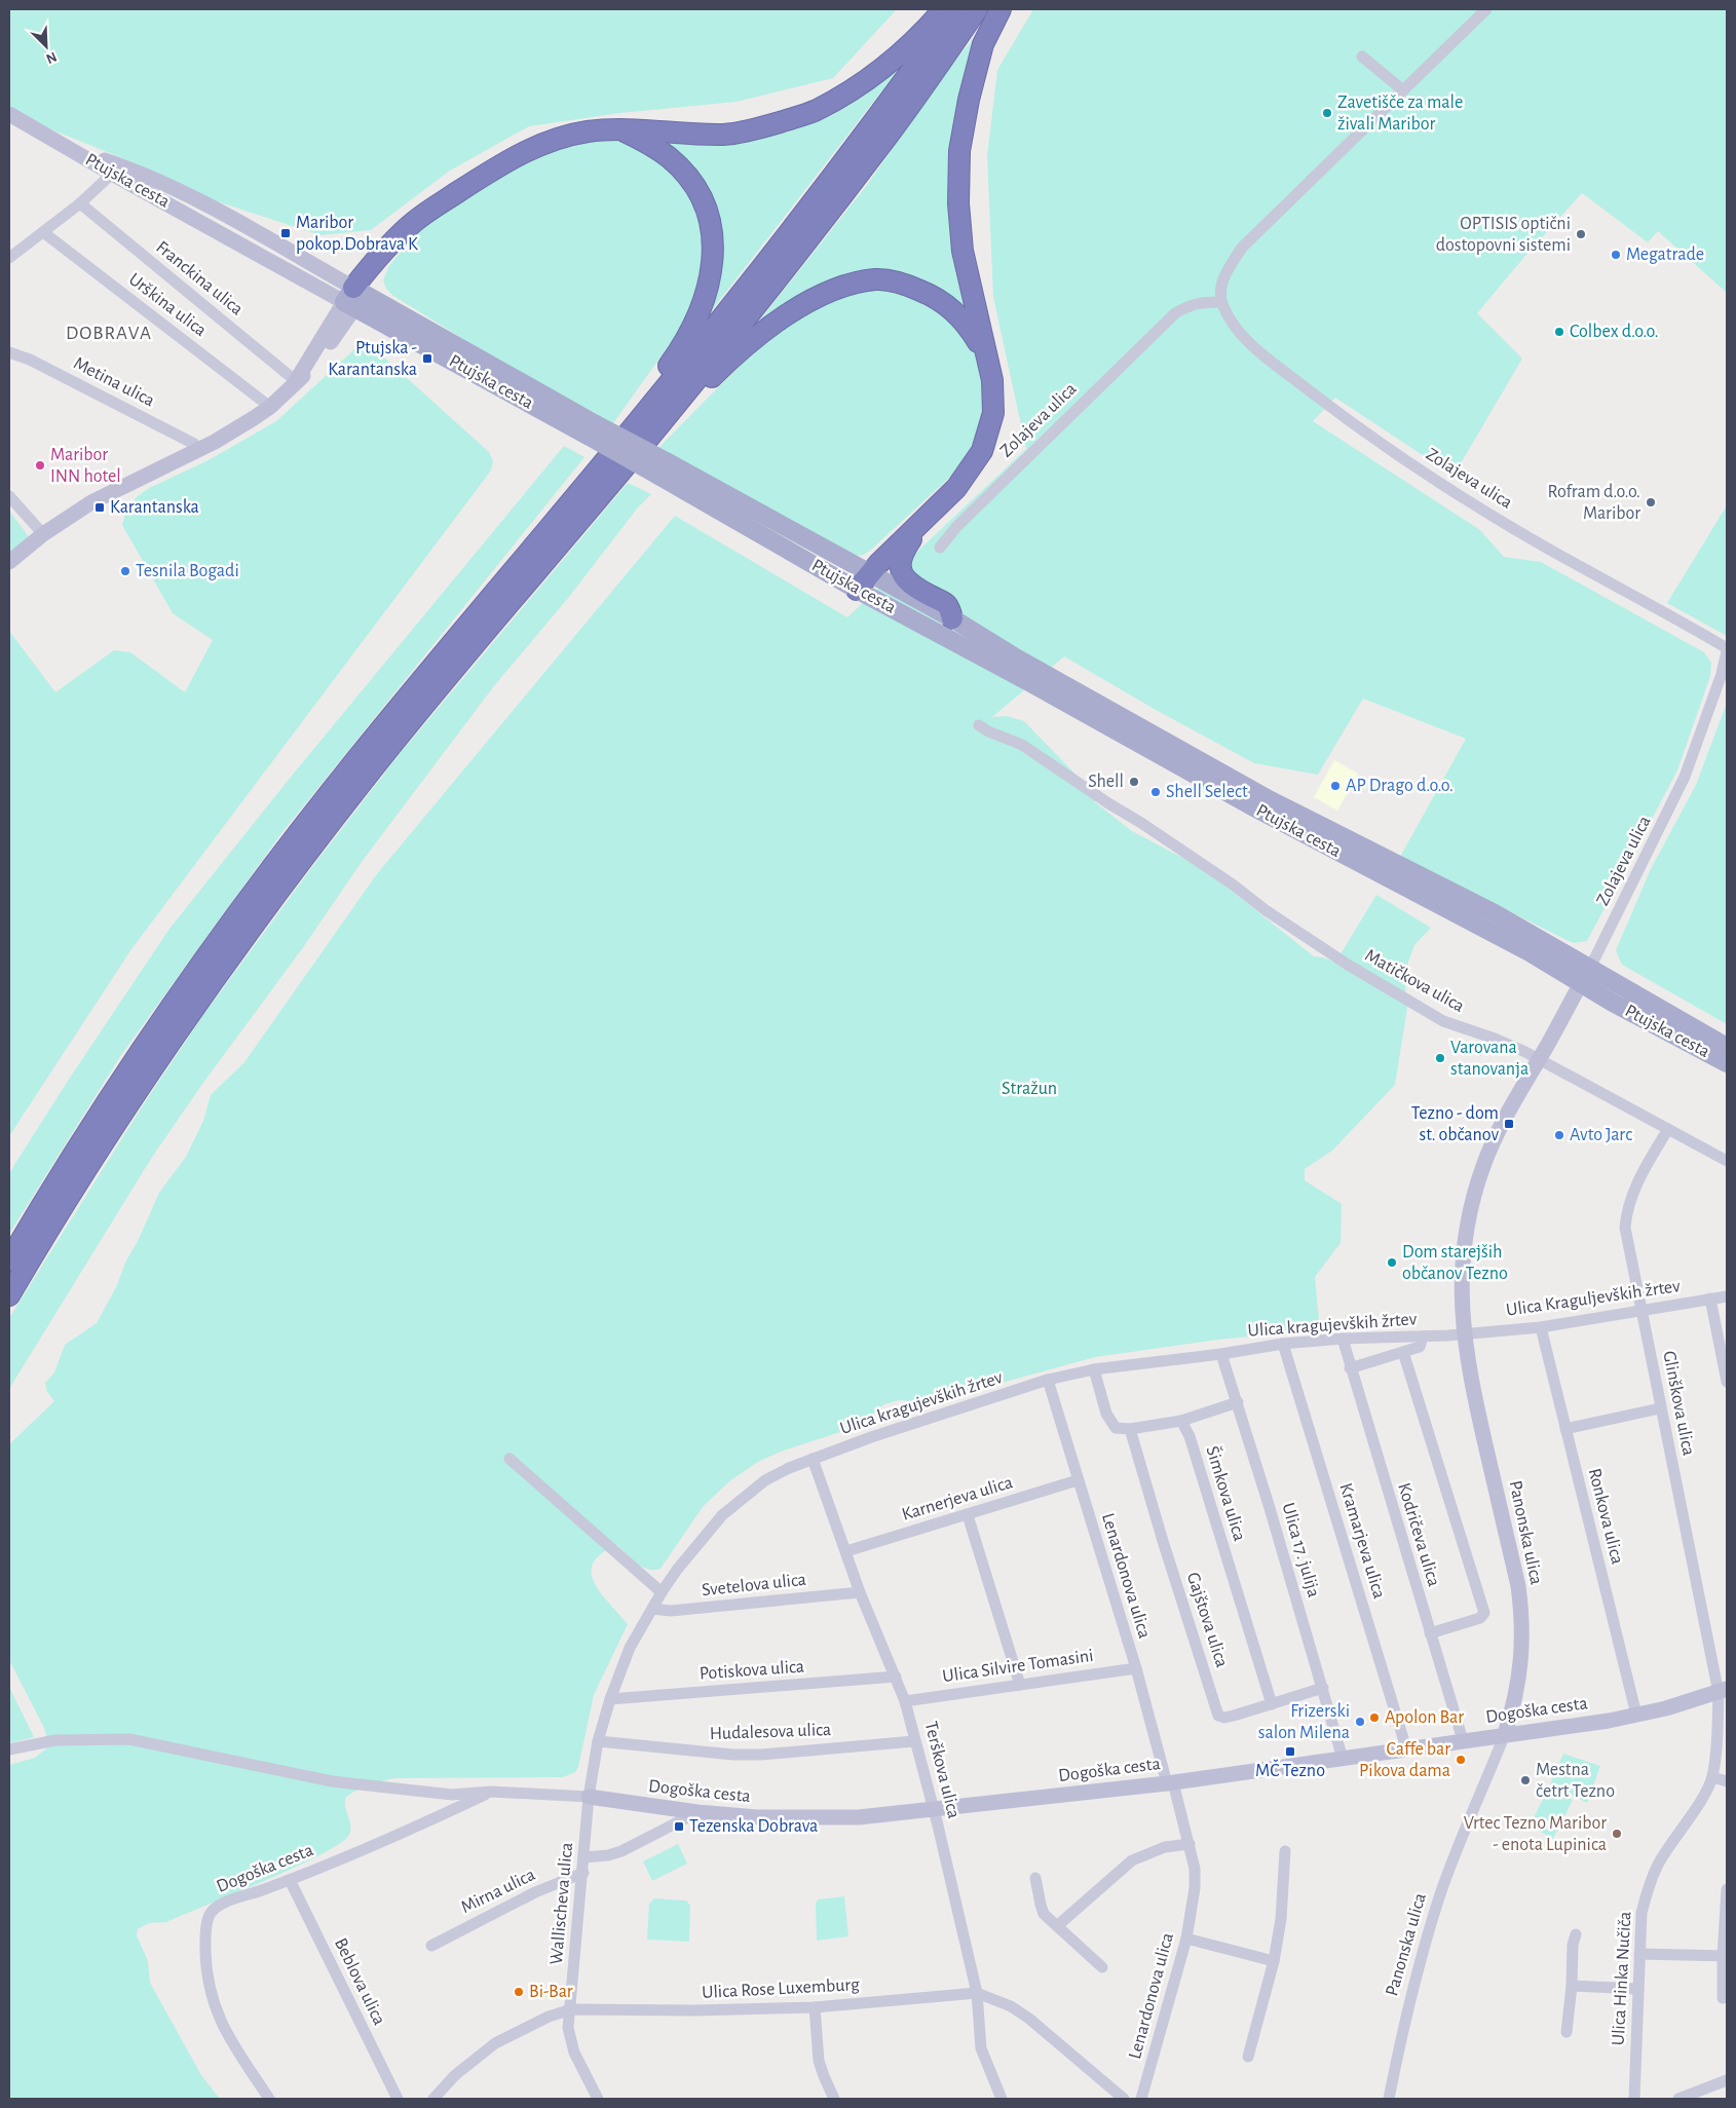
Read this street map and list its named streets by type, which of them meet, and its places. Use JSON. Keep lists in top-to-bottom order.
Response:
{
  "streets": {
    "main road": ["Ptujska cesta"],
    "street": [
      "Franckina ulica",
      "Urškina ulica",
      "Metina ulica",
      "Zolajeva ulica",
      "Matičkova ulica",
      "Ulica Kraguljevških žrtev",
      "Ulica kragujevških žrtev",
      "Glinškova ulica",
      "Šimkova ulica",
      "Karnerjeva ulica",
      "Ronkova ulica",
      "Panonska ulica",
      "Kodričeva ulica",
      "Kramarjeva ulica",
      "Ulica 17. julija",
      "Lenardonova ulica",
      "Svetelova ulica",
      "Gajštova ulica",
      "Ulica Silvire Tomasini",
      "Potiskova ulica",
      "Dogoška cesta",
      "Hudalesova ulica",
      "Terškova ulica",
      "Mirna ulica",
      "Wallischeva ulica",
      "Ulica Hinka Nučiča",
      "Beblova ulica",
      "Ulica Rose Luxemburg"
    ]
  },
  "crossings": [
    ["Ptujska cesta", "Zolajeva ulica"],
    ["Ptujska cesta", "Panonska ulica"],
    ["Matičkova ulica", "Glinškova ulica"],
    ["Matičkova ulica", "Panonska ulica"],
    ["Ulica Kraguljevških žrtev", "Ulica kragujevških žrtev"],
    ["Ulica Kraguljevških žrtev", "Glinškova ulica"],
    ["Ulica Kraguljevških žrtev", "Ronkova ulica"],
    ["Ulica Kraguljevških žrtev", "Panonska ulica"],
    ["Ulica kragujevških žrtev", "Panonska ulica"],
    ["Ulica kragujevških žrtev", "Kodričeva ulica"],
    ["Ulica kragujevških žrtev", "Kramarjeva ulica"],
    ["Ulica kragujevških žrtev", "Ulica 17. julija"],
    ["Ulica kragujevških žrtev", "Lenardonova ulica"],
    ["Ulica kragujevških žrtev", "Svetelova ulica"],
    ["Ulica kragujevških žrtev", "Potiskova ulica"],
    ["Ulica kragujevških žrtev", "Dogoška cesta"],
    ["Ulica kragujevških žrtev", "Hudalesova ulica"],
    ["Ulica kragujevških žrtev", "Terškova ulica"],
    ["Ulica kragujevških žrtev", "Wallischeva ulica"],
    ["Glinškova ulica", "Dogoška cesta"],
    ["Glinškova ulica", "Ulica Hinka Nučiča"],
    ["Šimkova ulica", "Gajštova ulica"],
    ["Karnerjeva ulica", "Lenardonova ulica"],
    ["Karnerjeva ulica", "Terškova ulica"],
    ["Ronkova ulica", "Dogoška cesta"],
    ["Panonska ulica", "Dogoška cesta"],
    ["Kodričeva ulica", "Dogoška cesta"],
    ["Kramarjeva ulica", "Dogoška cesta"],
    ["Ulica 17. julija", "Gajštova ulica"],
    ["Ulica 17. julija", "Dogoška cesta"],
    ["Lenardonova ulica", "Ulica Silvire Tomasini"],
    ["Lenardonova ulica", "Dogoška cesta"],
    ["Svetelova ulica", "Terškova ulica"],
    ["Ulica Silvire Tomasini", "Terškova ulica"],
    ["Potiskova ulica", "Terškova ulica"],
    ["Dogoška cesta", "Terškova ulica"],
    ["Dogoška cesta", "Wallischeva ulica"],
    ["Dogoška cesta", "Ulica Hinka Nučiča"],
    ["Dogoška cesta", "Beblova ulica"],
    ["Hudalesova ulica", "Terškova ulica"],
    ["Terškova ulica", "Ulica Rose Luxemburg"],
    ["Mirna ulica", "Wallischeva ulica"],
    ["Wallischeva ulica", "Ulica Rose Luxemburg"]
  ],
  "districts": ["DOBRAVA"],
  "parks": ["Stražun"],
  "places": {
    "other": [
      "Zavetišče za male živali Maribor",
      "OPTISIS optični dostopovni sistemi",
      "Megatrade",
      "Colbex d.o.o.",
      "Maribor INN hotel",
      "Rofram d.o.o. Maribor",
      "Tesnila Bogadi",
      "Shell",
      "AP Drago d.o.o.",
      "Shell Select",
      "Varovana stanovanja",
      "Avto Jarc",
      "Dom starejših občanov Tezno",
      "Apolon Bar",
      "Frizerski salon Milena",
      "Caffe bar Pikova dama",
      "Mestna četrt Tezno",
      "Vrtec Tezno Maribor - enota Lupinica",
      "Bi-Bar"
    ],
    "transit": [
      "Maribor pokop.Dobrava K",
      "Ptujska - Karantanska",
      "Karantanska",
      "Tezno - dom st. občanov",
      "MČ Tezno",
      "Tezenska Dobrava"
    ]
  },
  "north": "bottom right"
}
